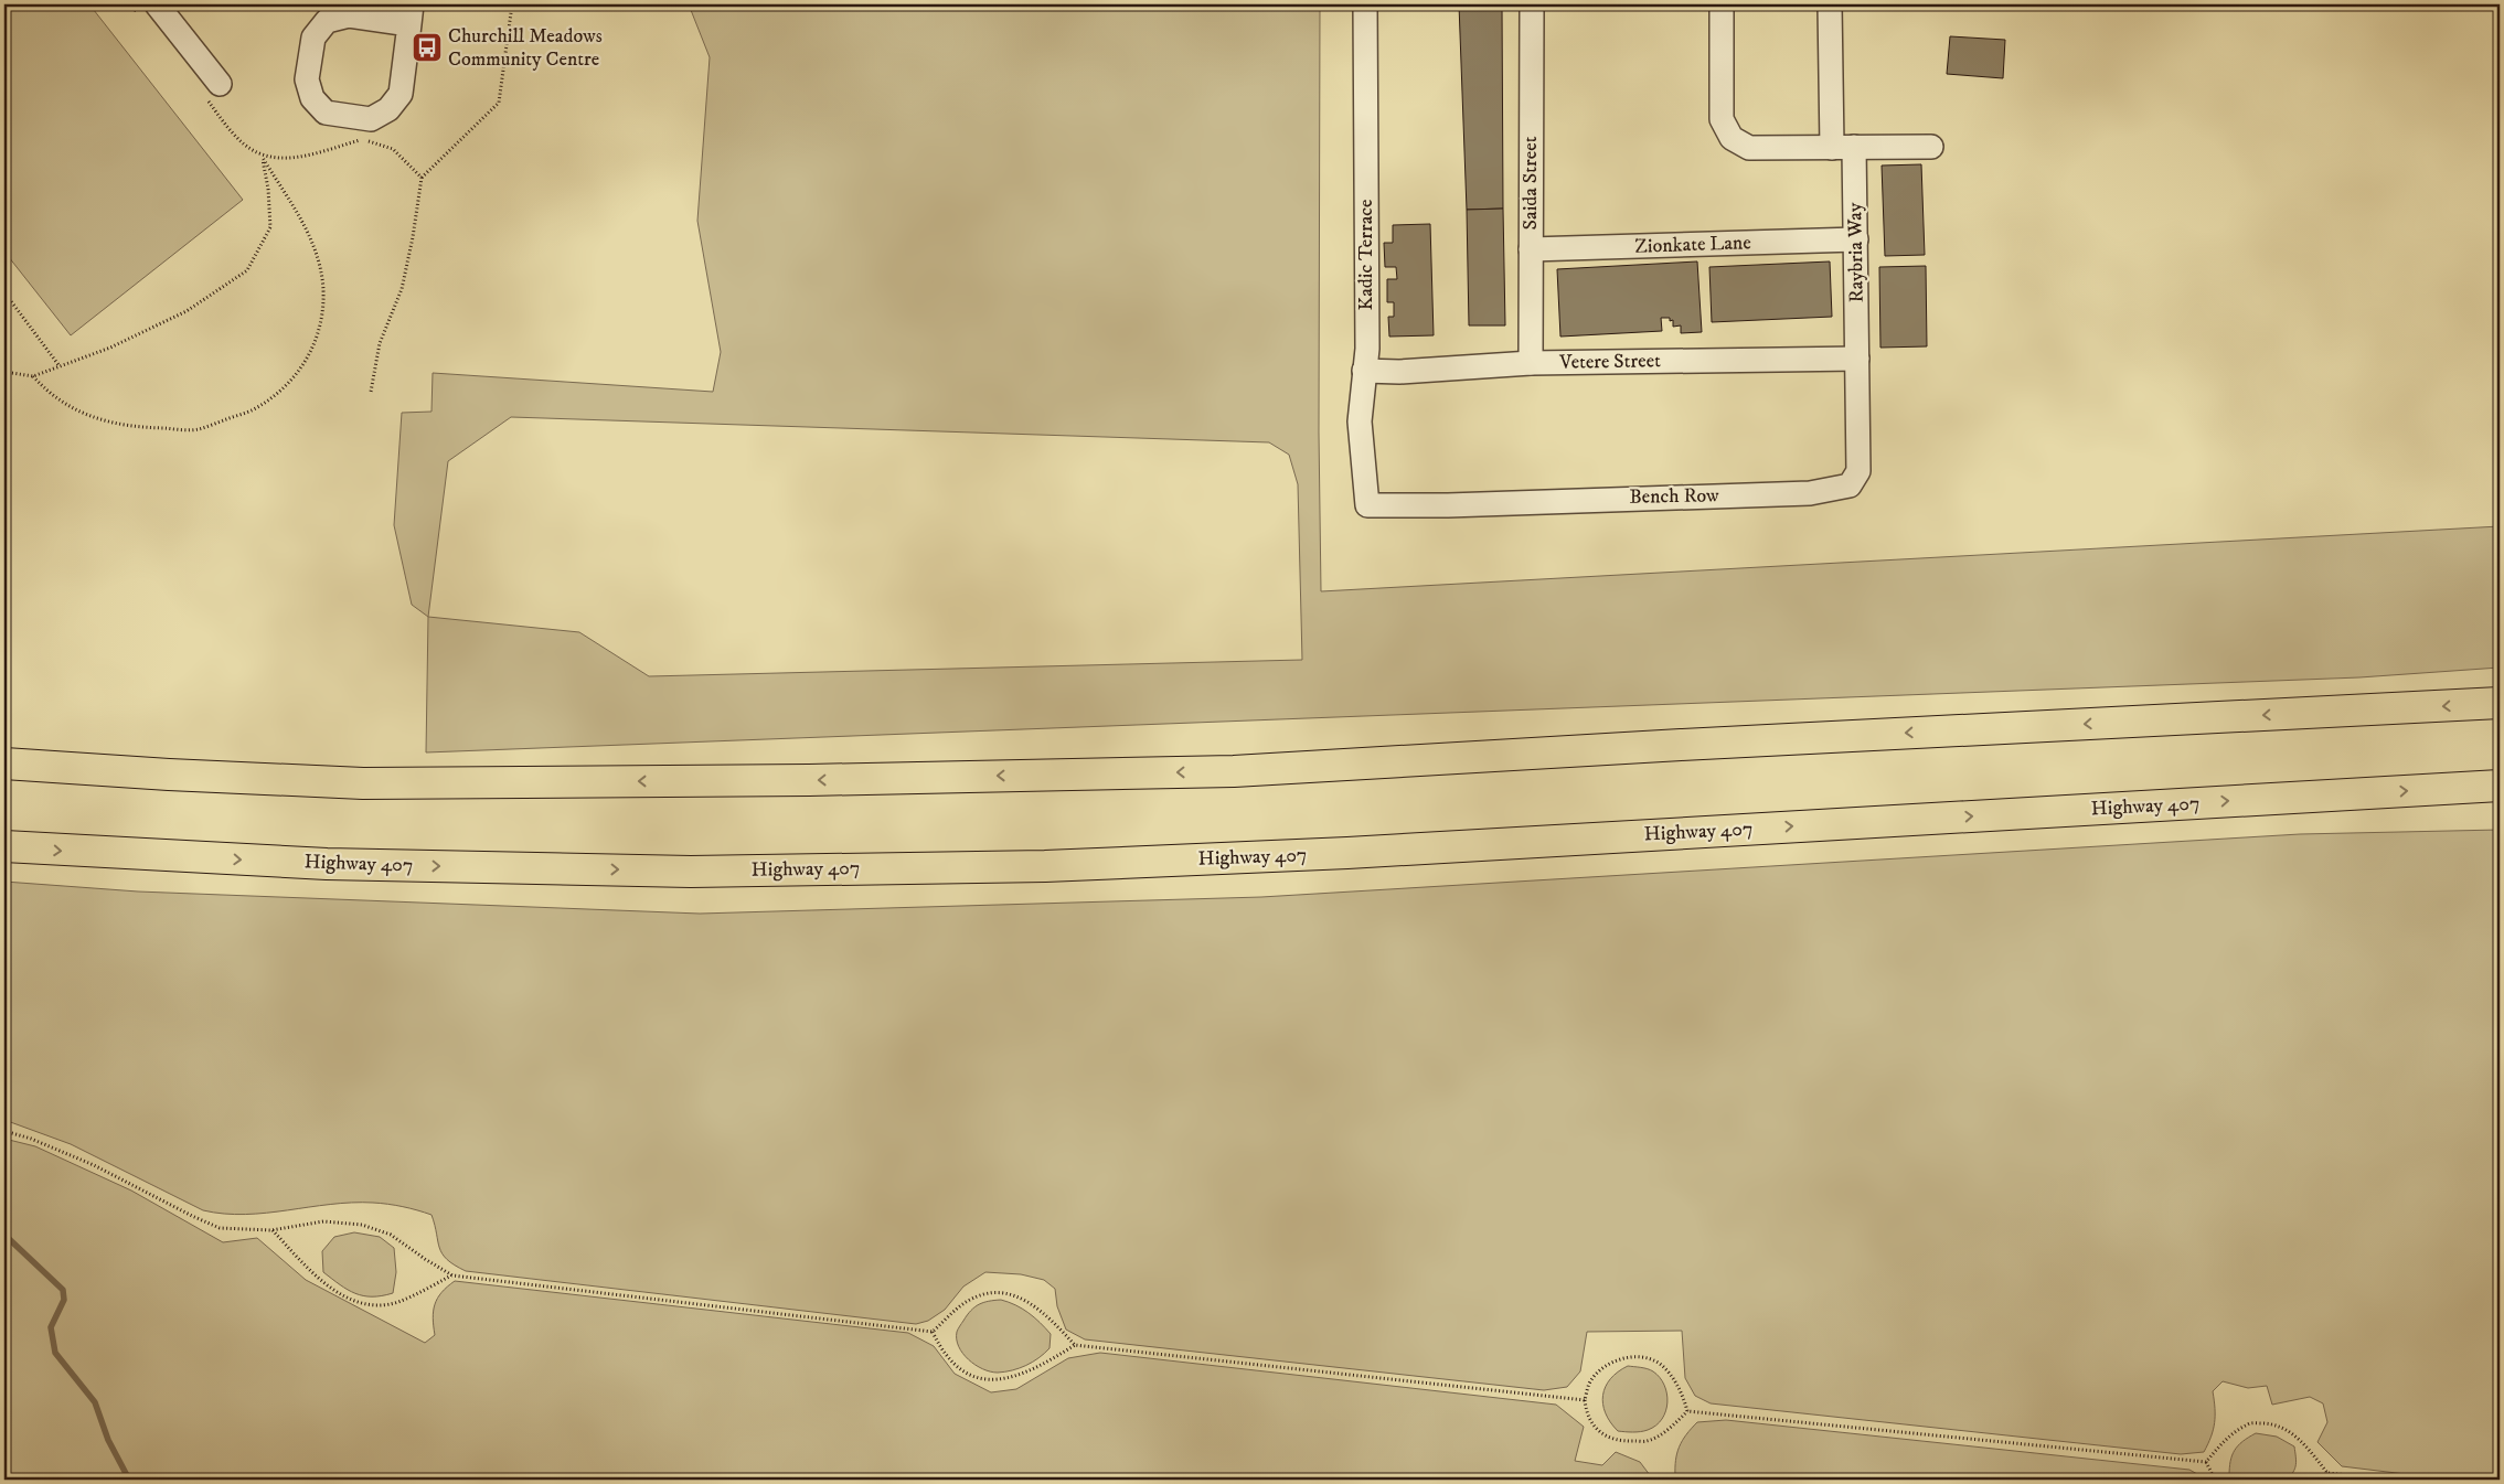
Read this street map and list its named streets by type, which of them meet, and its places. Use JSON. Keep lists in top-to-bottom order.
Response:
{
  "streets": {
    "highway": ["Highway 407"],
    "street": [
      "Saida Street",
      "Zionkate Lane",
      "Raybria Way",
      "Kadic Terrace",
      "Vetere Street",
      "Bench Row"
    ]
  },
  "crossings": [
    ["Saida Street", "Zionkate Lane"],
    ["Saida Street", "Vetere Street"],
    ["Zionkate Lane", "Raybria Way"],
    ["Raybria Way", "Vetere Street"],
    ["Raybria Way", "Bench Row"],
    ["Kadic Terrace", "Vetere Street"],
    ["Kadic Terrace", "Bench Row"],
    ["Vetere Street", "Bench Row"]
  ],
  "places": {
    "bus stop": ["Churchill Meadows Community Centre"]
  }
}
